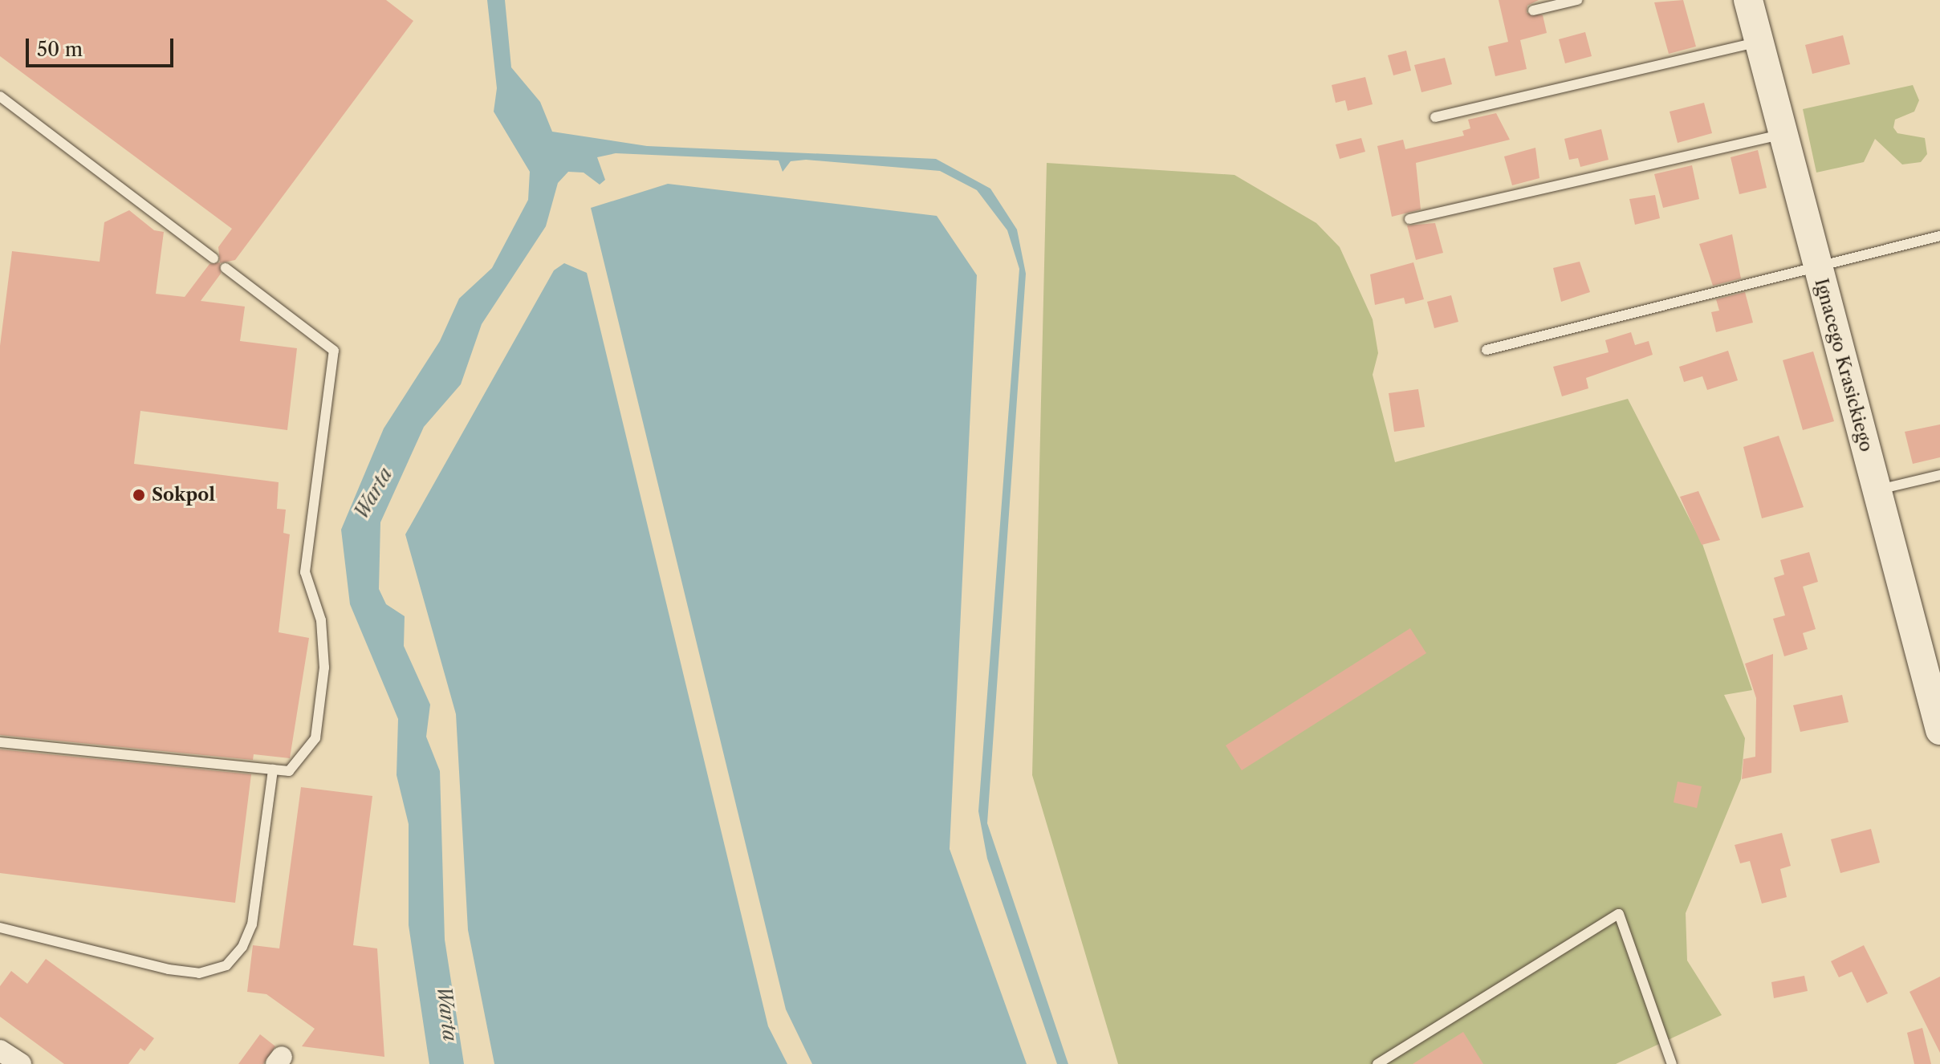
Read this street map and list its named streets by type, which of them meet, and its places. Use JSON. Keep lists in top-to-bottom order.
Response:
{
  "streets": {
    "street": ["Ignacego Krasickiego"]
  },
  "water": ["Warta"],
  "places": ["Sokpol"],
  "scale_bar": "50 m"
}
